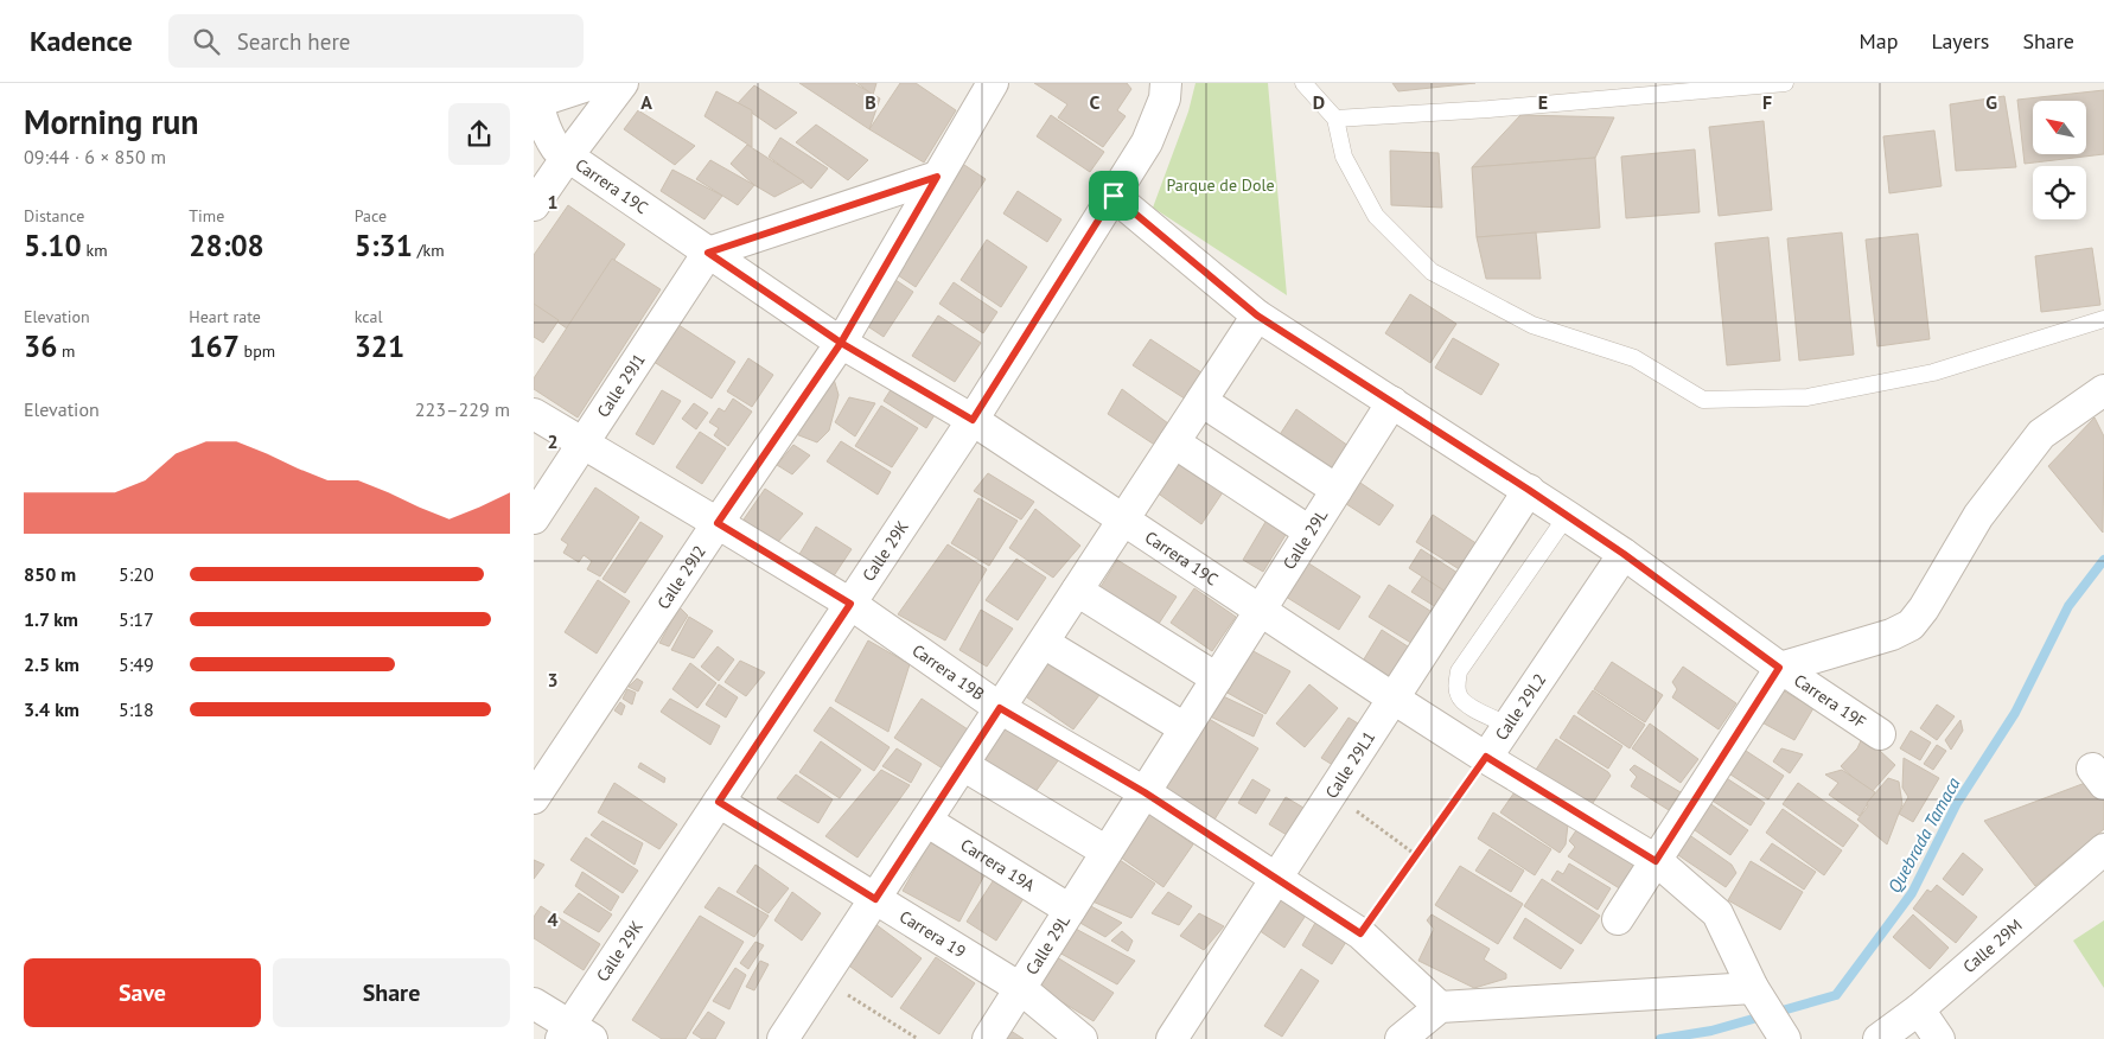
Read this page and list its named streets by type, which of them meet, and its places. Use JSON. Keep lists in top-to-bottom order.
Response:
{
  "streets": {
    "street": [
      "Carrera 19C",
      "Calle 29J1",
      "Calle 29L",
      "Calle 29K",
      "Calle 29J2",
      "Carrera 19B",
      "Carrera 19F",
      "Calle 29L2",
      "Calle 29L1",
      "Carrera 19A",
      "Carrera 19",
      "Calle 29M"
    ]
  },
  "crossings": [
    ["Carrera 19C", "Calle 29J1"],
    ["Carrera 19C", "Calle 29L"],
    ["Carrera 19C", "Calle 29K"],
    ["Carrera 19C", "Calle 29J2"],
    ["Carrera 19C", "Calle 29L2"],
    ["Carrera 19C", "Calle 29L1"],
    ["Calle 29J1", "Carrera 19B"],
    ["Calle 29L", "Carrera 19B"],
    ["Calle 29L", "Carrera 19F"],
    ["Calle 29L", "Carrera 19A"],
    ["Calle 29L", "Carrera 19"],
    ["Calle 29K", "Carrera 19B"],
    ["Calle 29K", "Carrera 19F"],
    ["Calle 29K", "Carrera 19"],
    ["Calle 29J2", "Carrera 19B"],
    ["Carrera 19B", "Calle 29L1"],
    ["Carrera 19F", "Calle 29L2"],
    ["Carrera 19F", "Calle 29L1"]
  ],
  "water": ["Quebrada Tamaca"],
  "parks": ["Parque de Dole"],
  "north": "top left",
  "page": {
    "header": "Kadence",
    "search": "Search here",
    "nav": ["Map", "Layers", "Share"],
    "heading": ["Morning run", "09:44 · 6 × 850 m"],
    "stats": [
      ["Distance", "5.10 km"],
      ["Time", "28:08"],
      ["Pace", "5:31 /km"],
      ["Elevation", "36 m"],
      ["Heart rate", "167 bpm"],
      ["kcal", "321"]
    ],
    "chart": ["Elevation", "223–229 m"],
    "list": [
      {
        "name": "850 m",
        "note": "5:20"
      },
      {
        "name": "1.7 km",
        "note": "5:17"
      },
      {
        "name": "2.5 km",
        "note": "5:49"
      },
      {
        "name": "3.4 km",
        "note": "5:18"
      }
    ],
    "buttons": ["Save", "Share"]
  },
  "grid": {
    "columns": [
      "A",
      "B",
      "C",
      "D",
      "E",
      "F",
      "G"
    ],
    "rows": [
      "1",
      "2",
      "3",
      "4"
    ]
  }
}
